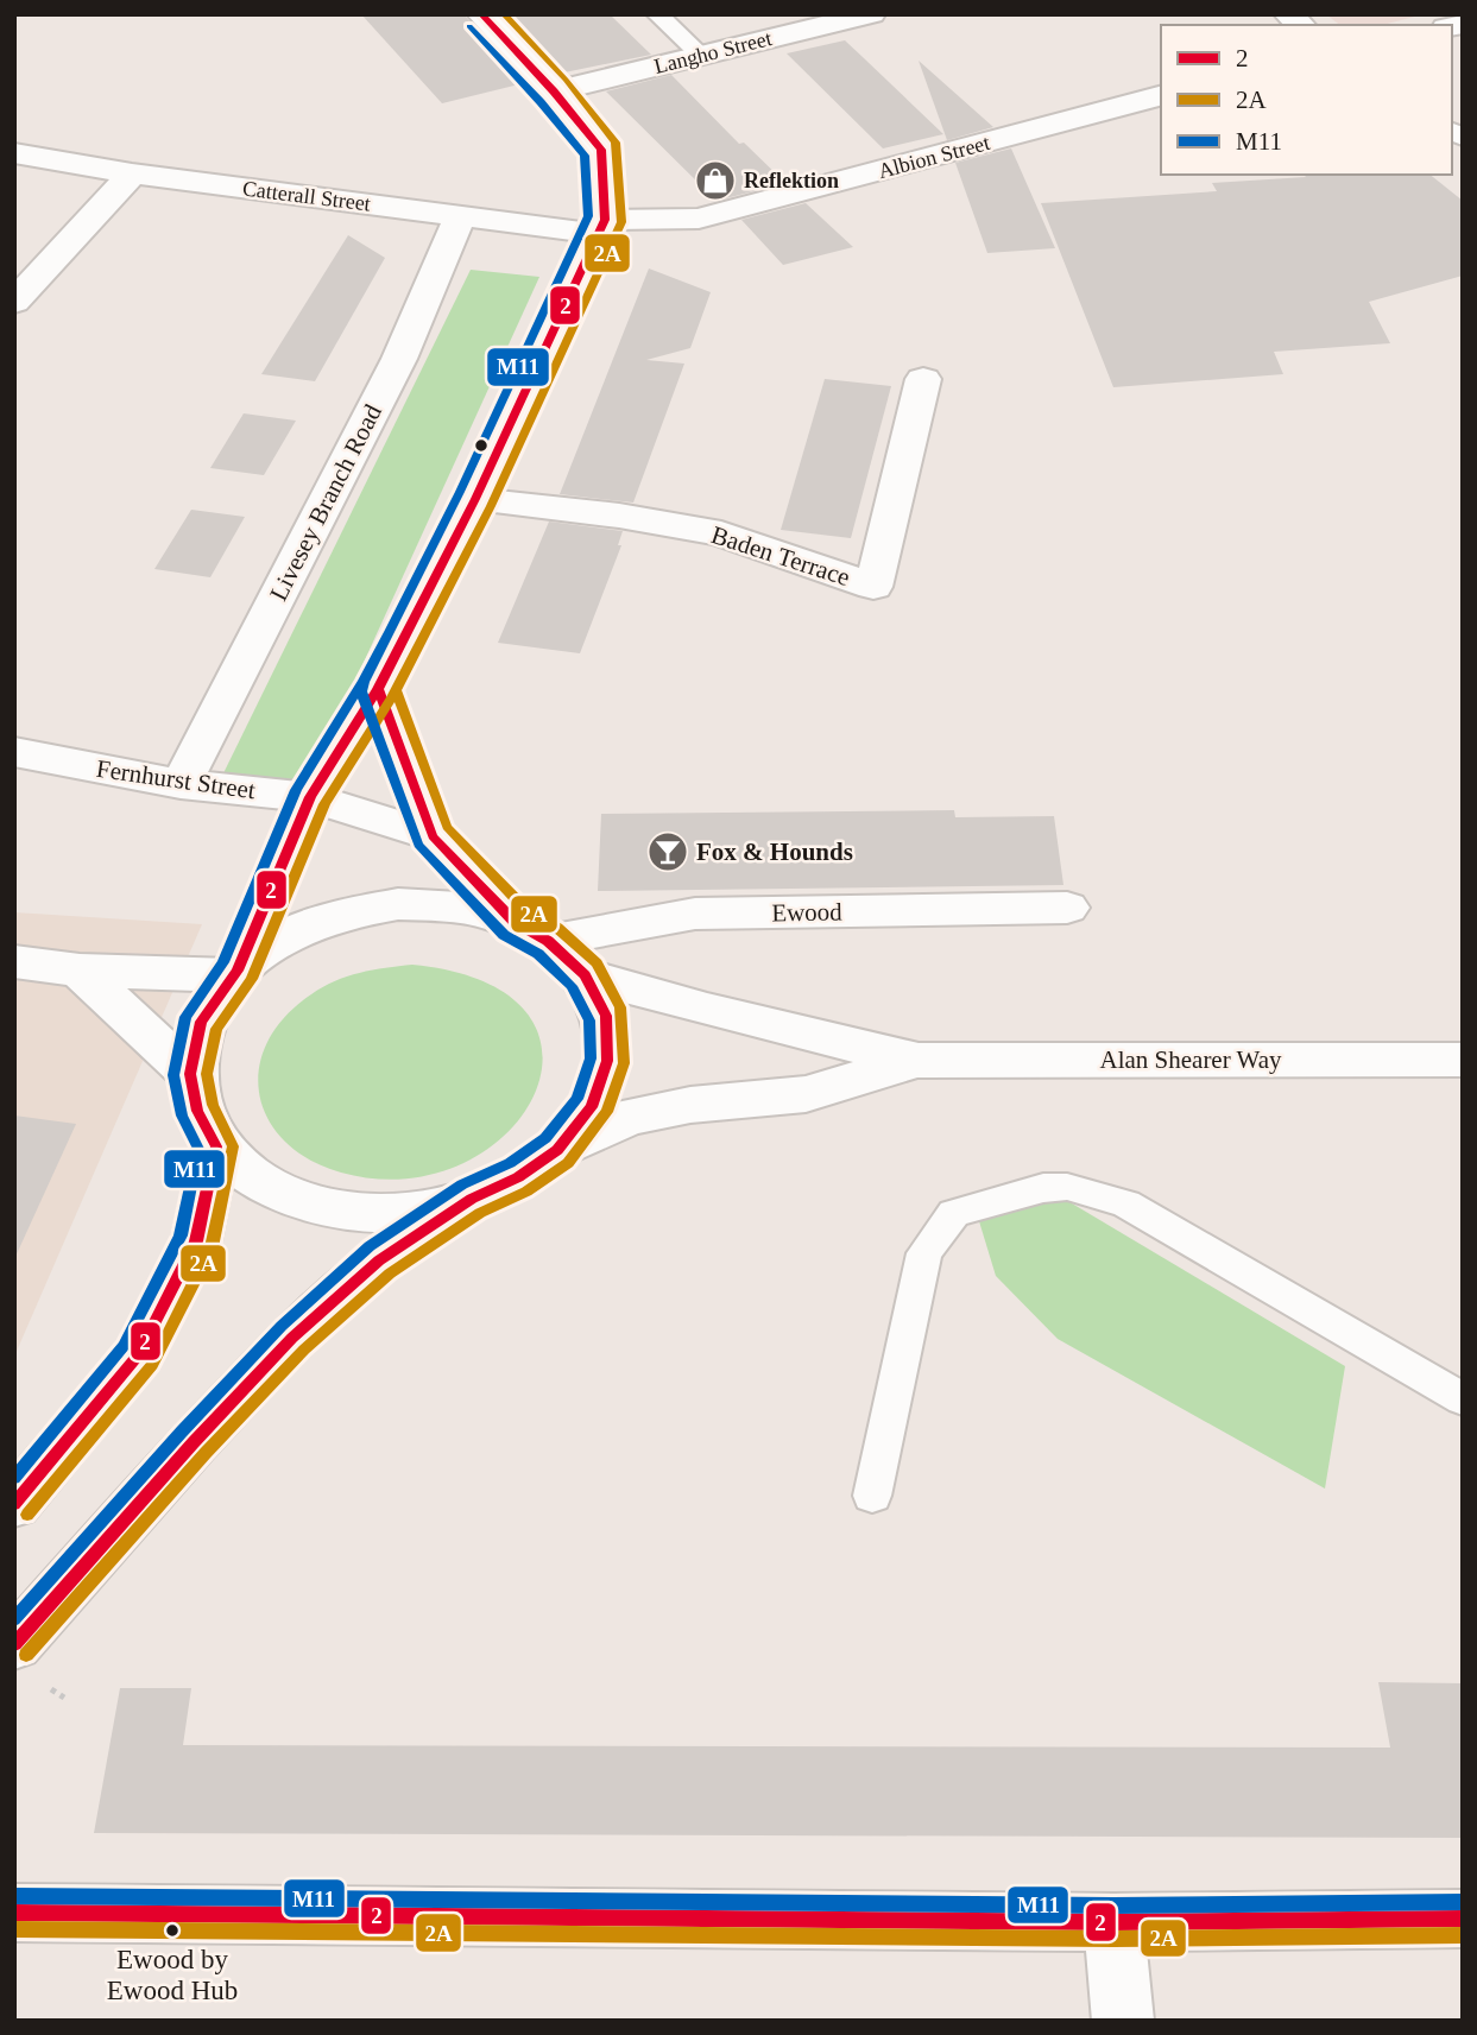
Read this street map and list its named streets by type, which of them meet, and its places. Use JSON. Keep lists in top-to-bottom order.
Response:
{
  "streets": {
    "main road": [
      "Langho Street",
      "Albion Street",
      "Catterall Street",
      "Livesey Branch Road",
      "Baden Terrace",
      "Fernhurst Street",
      "Ewood",
      "Alan Shearer Way"
    ]
  },
  "crossings": [
    ["Albion Street", "Catterall Street"],
    ["Catterall Street", "Livesey Branch Road"],
    ["Livesey Branch Road", "Fernhurst Street"]
  ],
  "places": {
    "shop": ["Reflektion"],
    "bar": ["Fox & Hounds"],
    "other": ["Ewood by Ewood Hub"]
  },
  "lines": ["transit line 2", "transit line 2A", "transit line M11"],
  "legend": ["2", "2A", "M11"]
}
